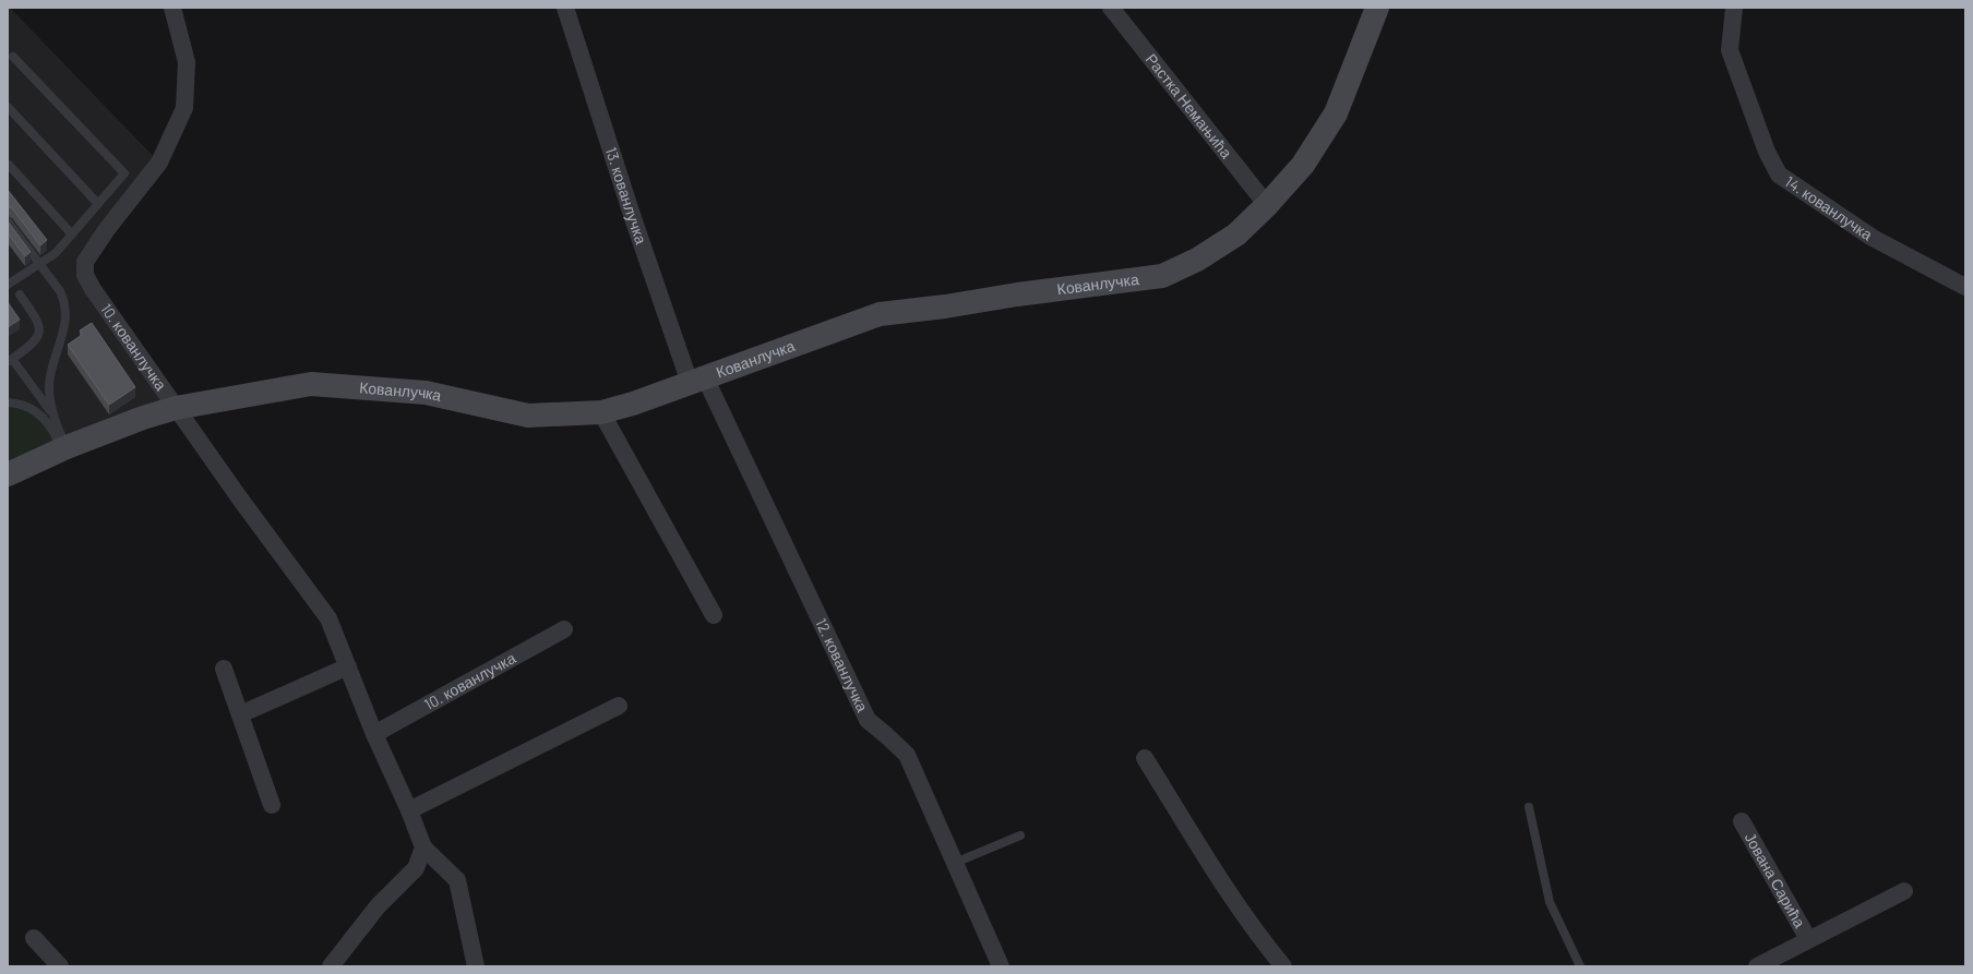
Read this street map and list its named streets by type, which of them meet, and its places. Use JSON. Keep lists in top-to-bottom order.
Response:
{
  "streets": {
    "street": [
      "Растка Немањића",
      "13. кованлучка",
      "14. кованлучка",
      "Кованлучка",
      "10. кованлучка",
      "12. кованлучка",
      "Јована Сарића"
    ]
  },
  "crossings": [
    ["Растка Немањића", "Кованлучка"],
    ["13. кованлучка", "Кованлучка"],
    ["13. кованлучка", "12. кованлучка"],
    ["Кованлучка", "10. кованлучка"],
    ["Кованлучка", "12. кованлучка"]
  ]
}
